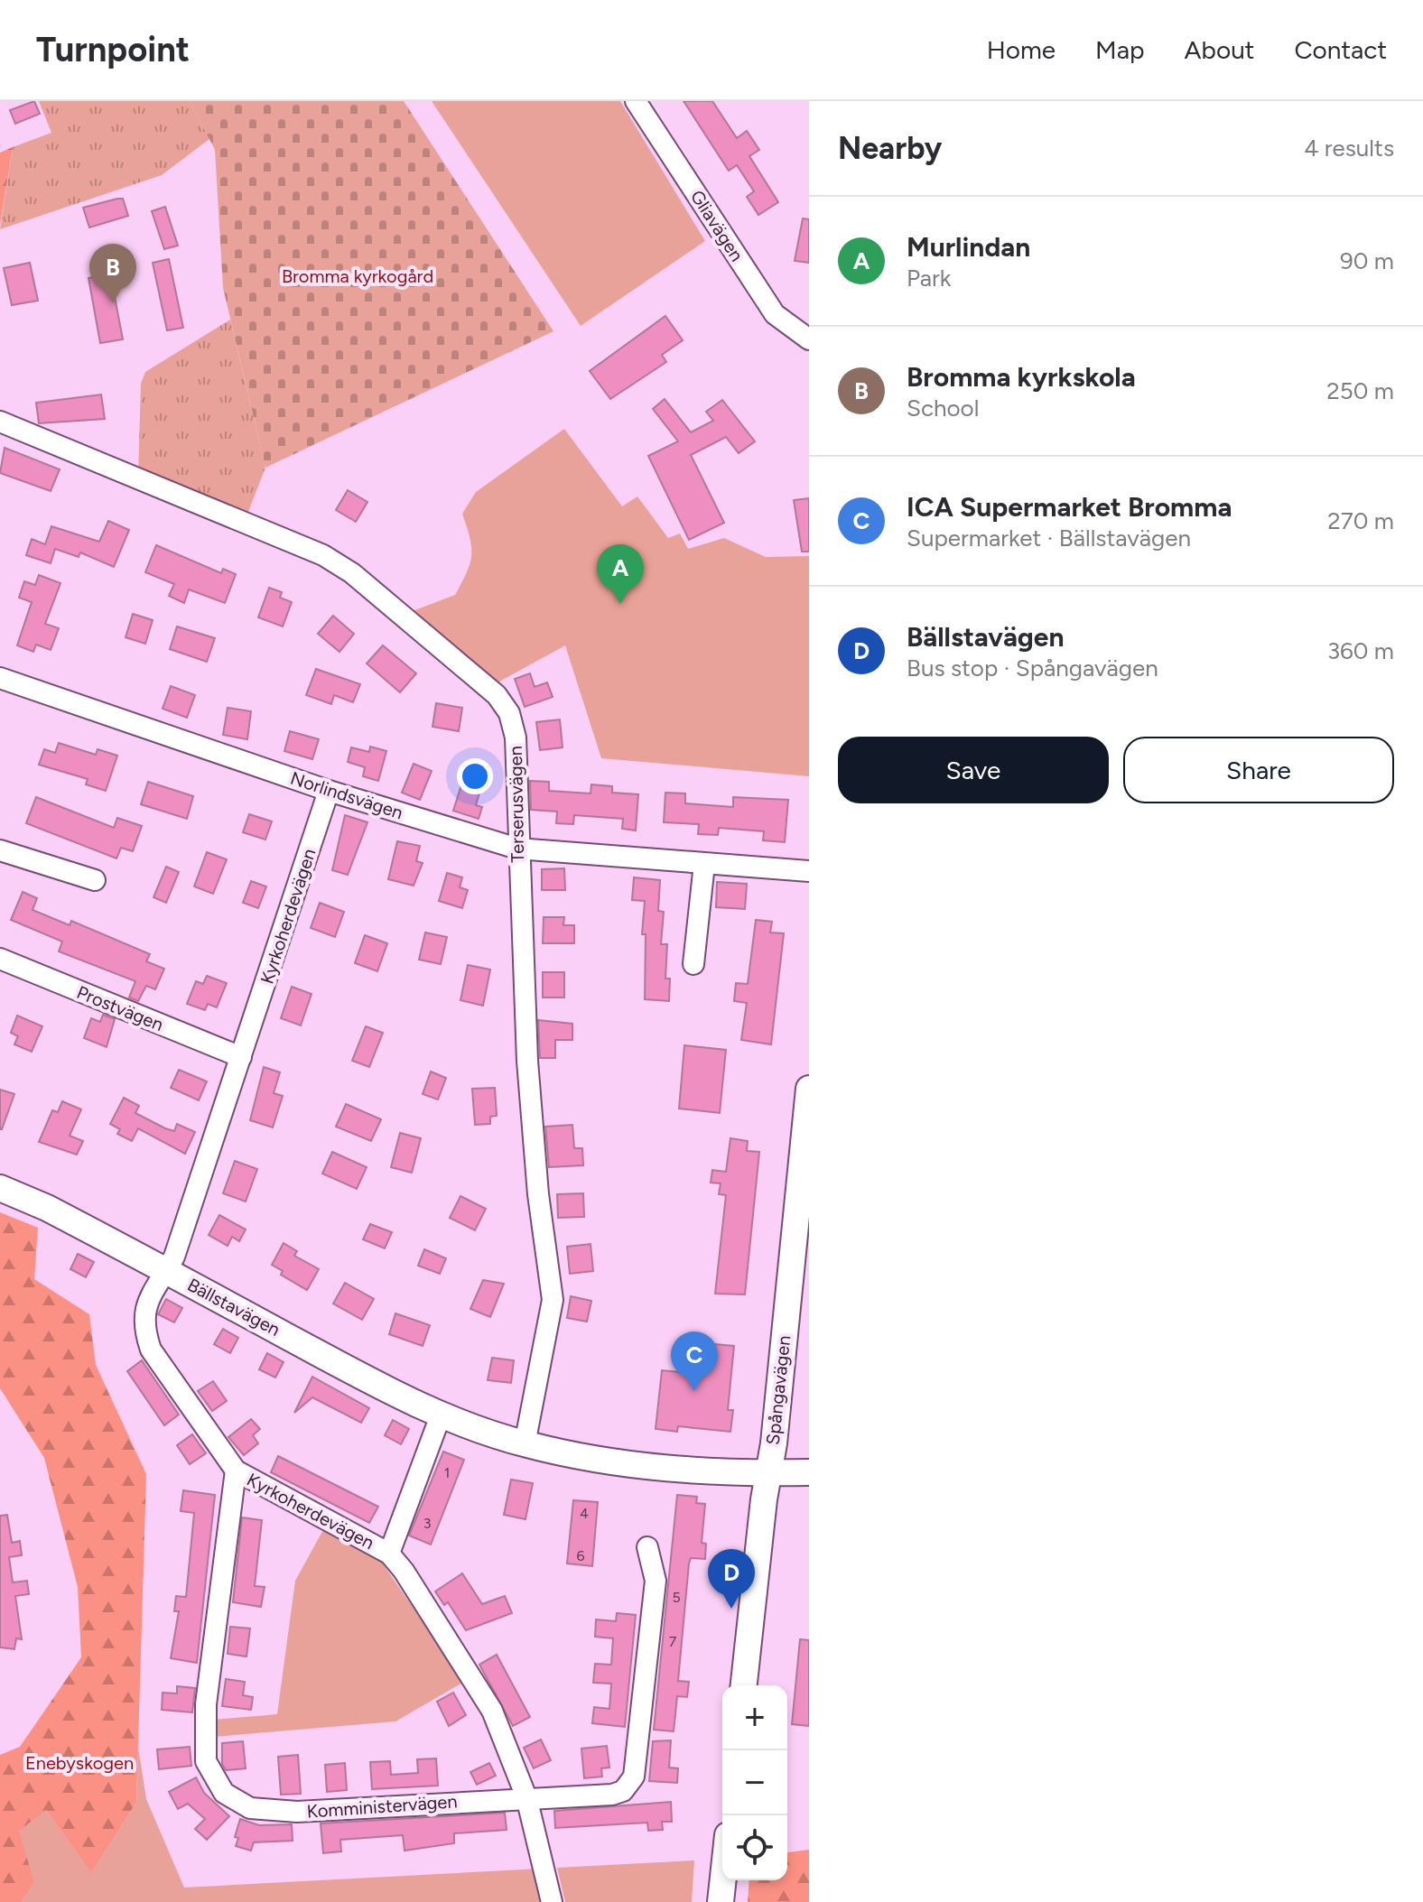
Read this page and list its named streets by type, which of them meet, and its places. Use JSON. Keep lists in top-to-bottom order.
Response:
{
  "streets": {
    "street": [
      "Gliavägen",
      "Norlindsvägen",
      "Terserusvägen",
      "Kyrkoherdevägen",
      "Prostvägen",
      "Bällstavägen",
      "Spångavägen",
      "Komministervägen"
    ]
  },
  "crossings": [
    ["Norlindsvägen", "Terserusvägen"],
    ["Norlindsvägen", "Kyrkoherdevägen"],
    ["Terserusvägen", "Bällstavägen"],
    ["Kyrkoherdevägen", "Prostvägen"],
    ["Kyrkoherdevägen", "Bällstavägen"],
    ["Kyrkoherdevägen", "Komministervägen"],
    ["Bällstavägen", "Spångavägen"]
  ],
  "parks": ["Bromma kyrkogård", "Enebyskogen"],
  "house_numbers": [
    "1",
    "4",
    "3",
    "6",
    "5",
    "7"
  ],
  "page": {
    "header": "Turnpoint",
    "nav": [
      "Home",
      "Map",
      "About",
      "Contact"
    ],
    "heading": ["Nearby", "4 results"],
    "list": [
      {
        "mark": "A",
        "name": "Murlindan",
        "note": "Park",
        "value": "90 m"
      },
      {
        "mark": "B",
        "name": "Bromma kyrkskola",
        "note": "School",
        "value": "250 m"
      },
      {
        "mark": "C",
        "name": "ICA Supermarket Bromma",
        "note": "Supermarket · Bällstavägen",
        "value": "270 m"
      },
      {
        "mark": "D",
        "name": "Bällstavägen",
        "note": "Bus stop · Spångavägen",
        "value": "360 m"
      }
    ],
    "pins": [
      "B",
      "A",
      "C",
      "D"
    ],
    "buttons": ["Save", "Share"],
    "map_buttons": ["+", "−"]
  }
}
